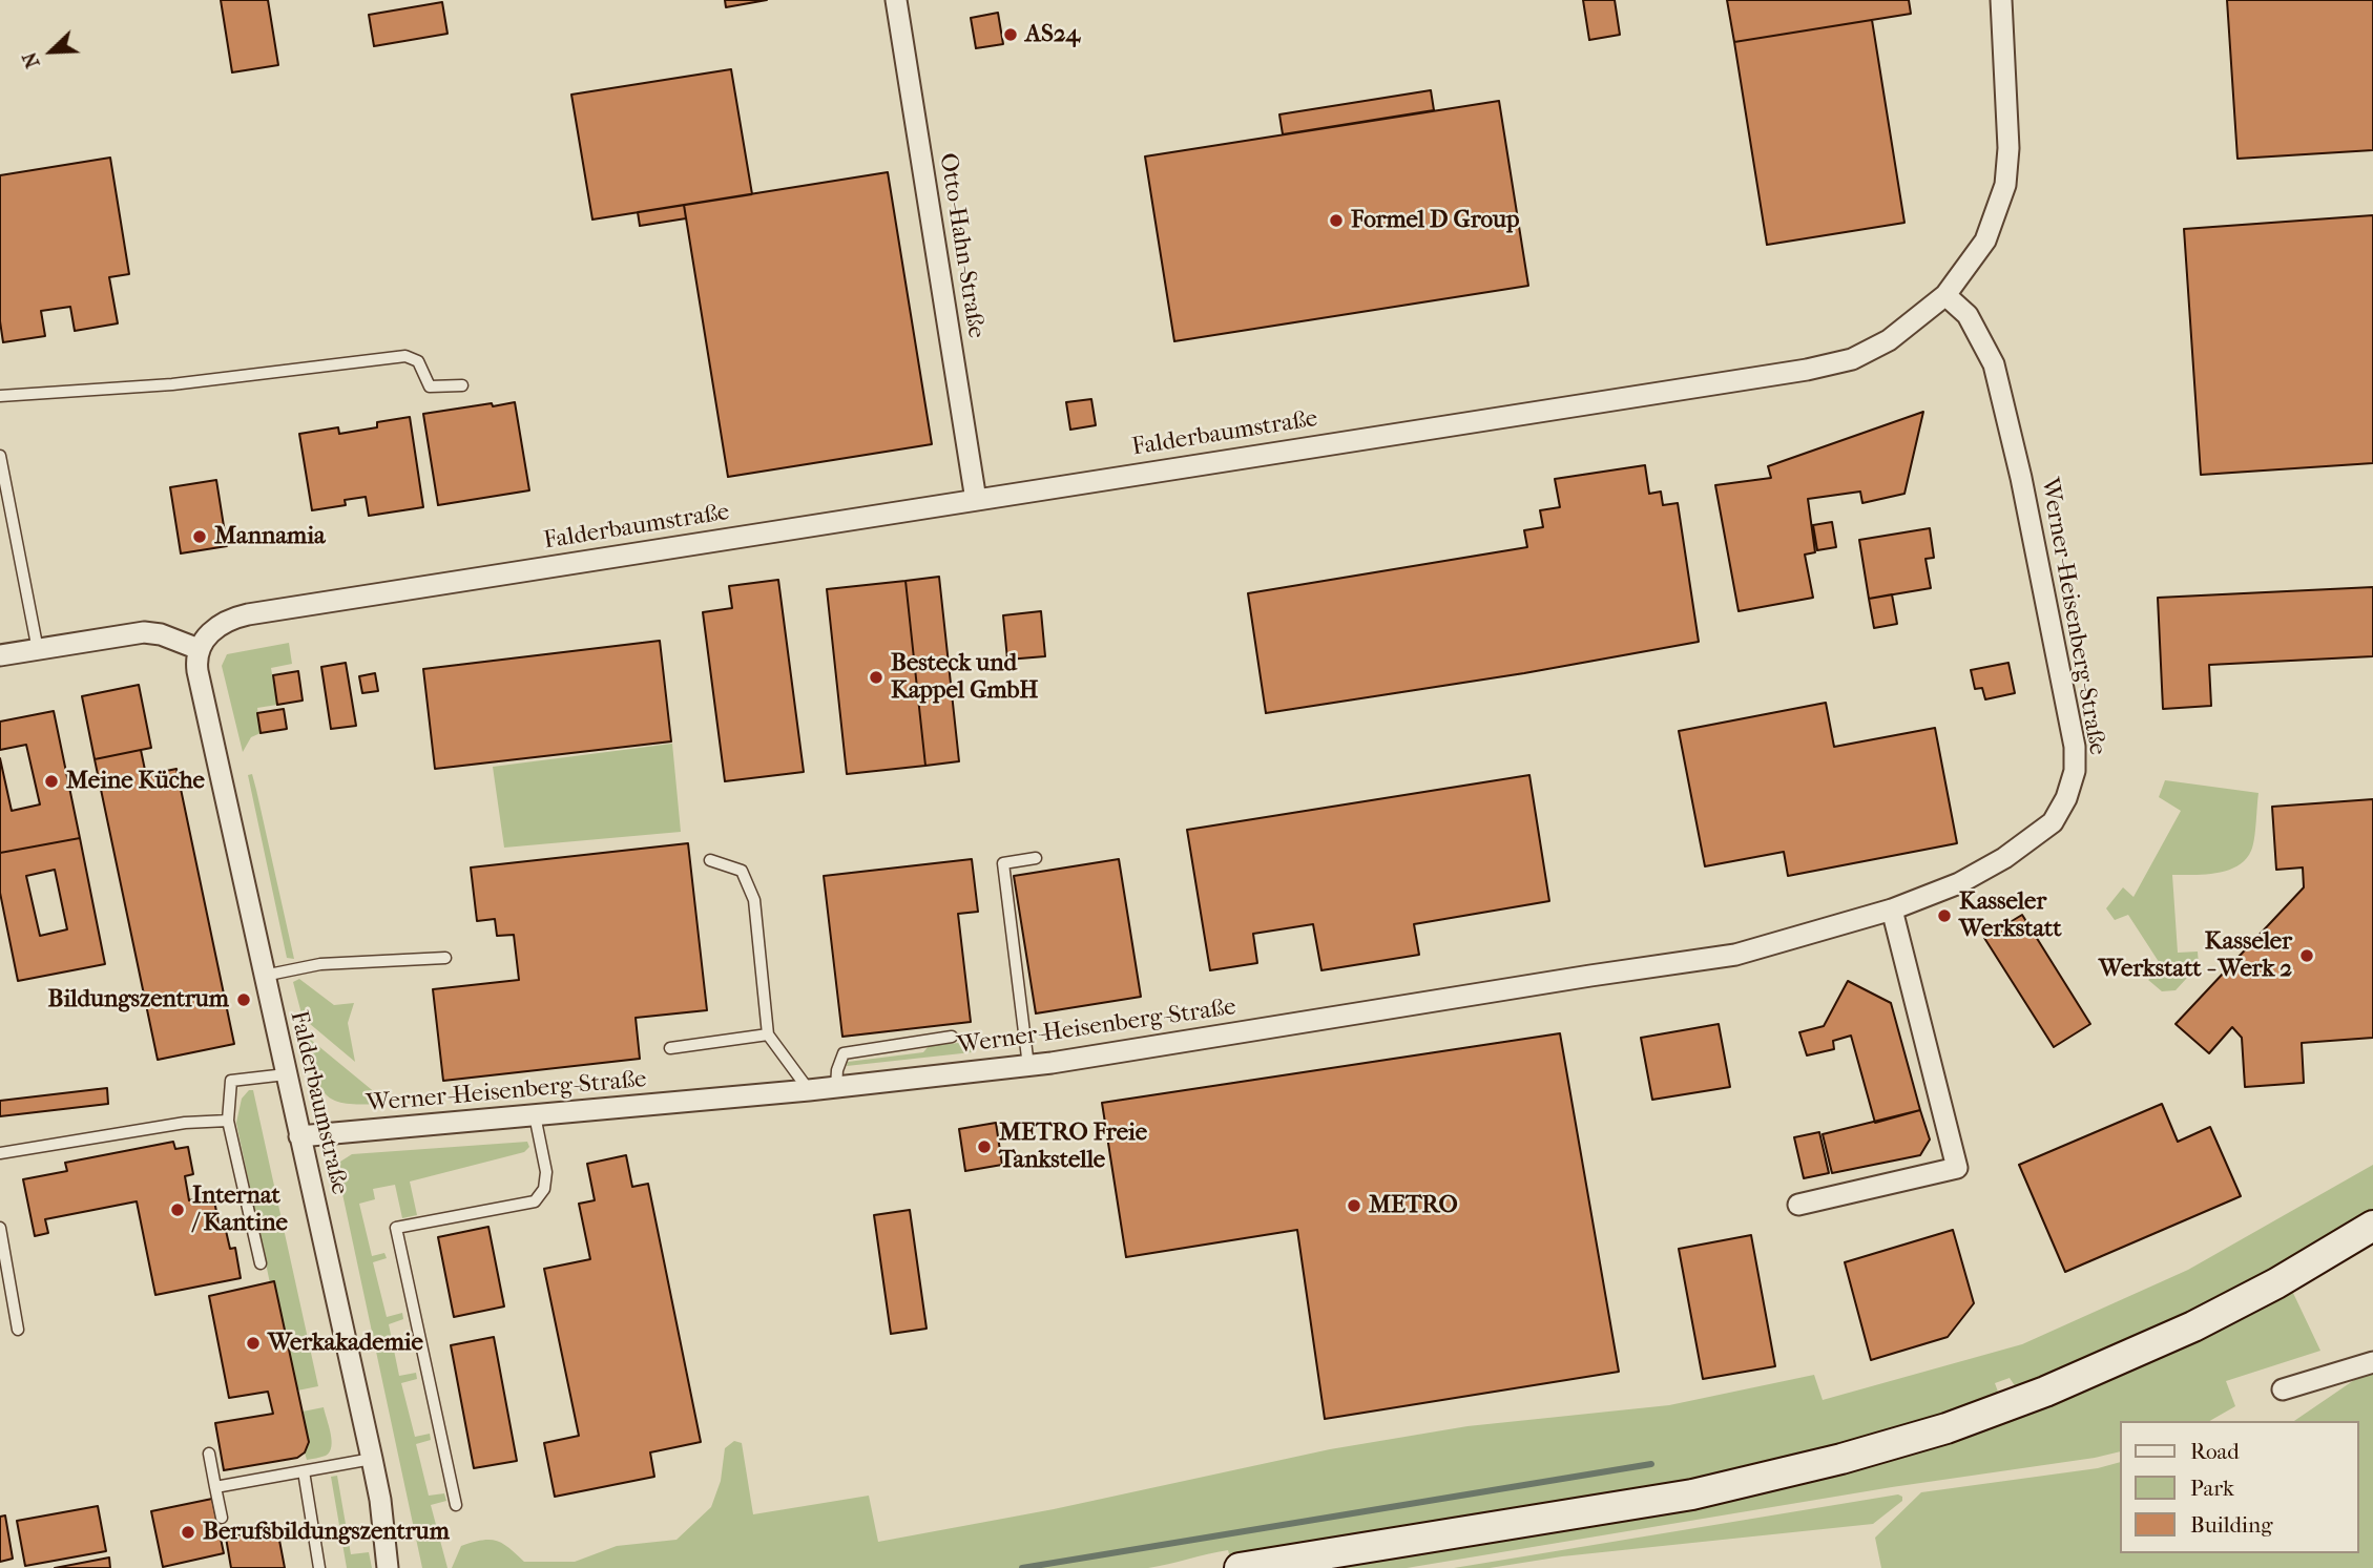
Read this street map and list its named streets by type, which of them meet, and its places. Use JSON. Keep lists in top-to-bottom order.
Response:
{
  "streets": {
    "street": ["Otto-Hahn-Straße", "Falderbaumstraße", "Werner-Heisenberg-Straße"]
  },
  "crossings": [
    ["Otto-Hahn-Straße", "Falderbaumstraße"],
    ["Falderbaumstraße", "Werner-Heisenberg-Straße"]
  ],
  "places": [
    "AS24",
    "Formel D Group",
    "Mannamia",
    "Besteck und Kappel GmbH",
    "Meine Küche",
    "Kasseler Werkstatt",
    "Kasseler Werkstatt - Werk 2",
    "Bildungszentrum",
    "METRO Freie Tankstelle",
    "METRO",
    "Internat / Kantine",
    "Werkakademie",
    "Berufsbildungszentrum"
  ],
  "legend": ["Road", "Park", "Building"],
  "north": "bottom left"
}
